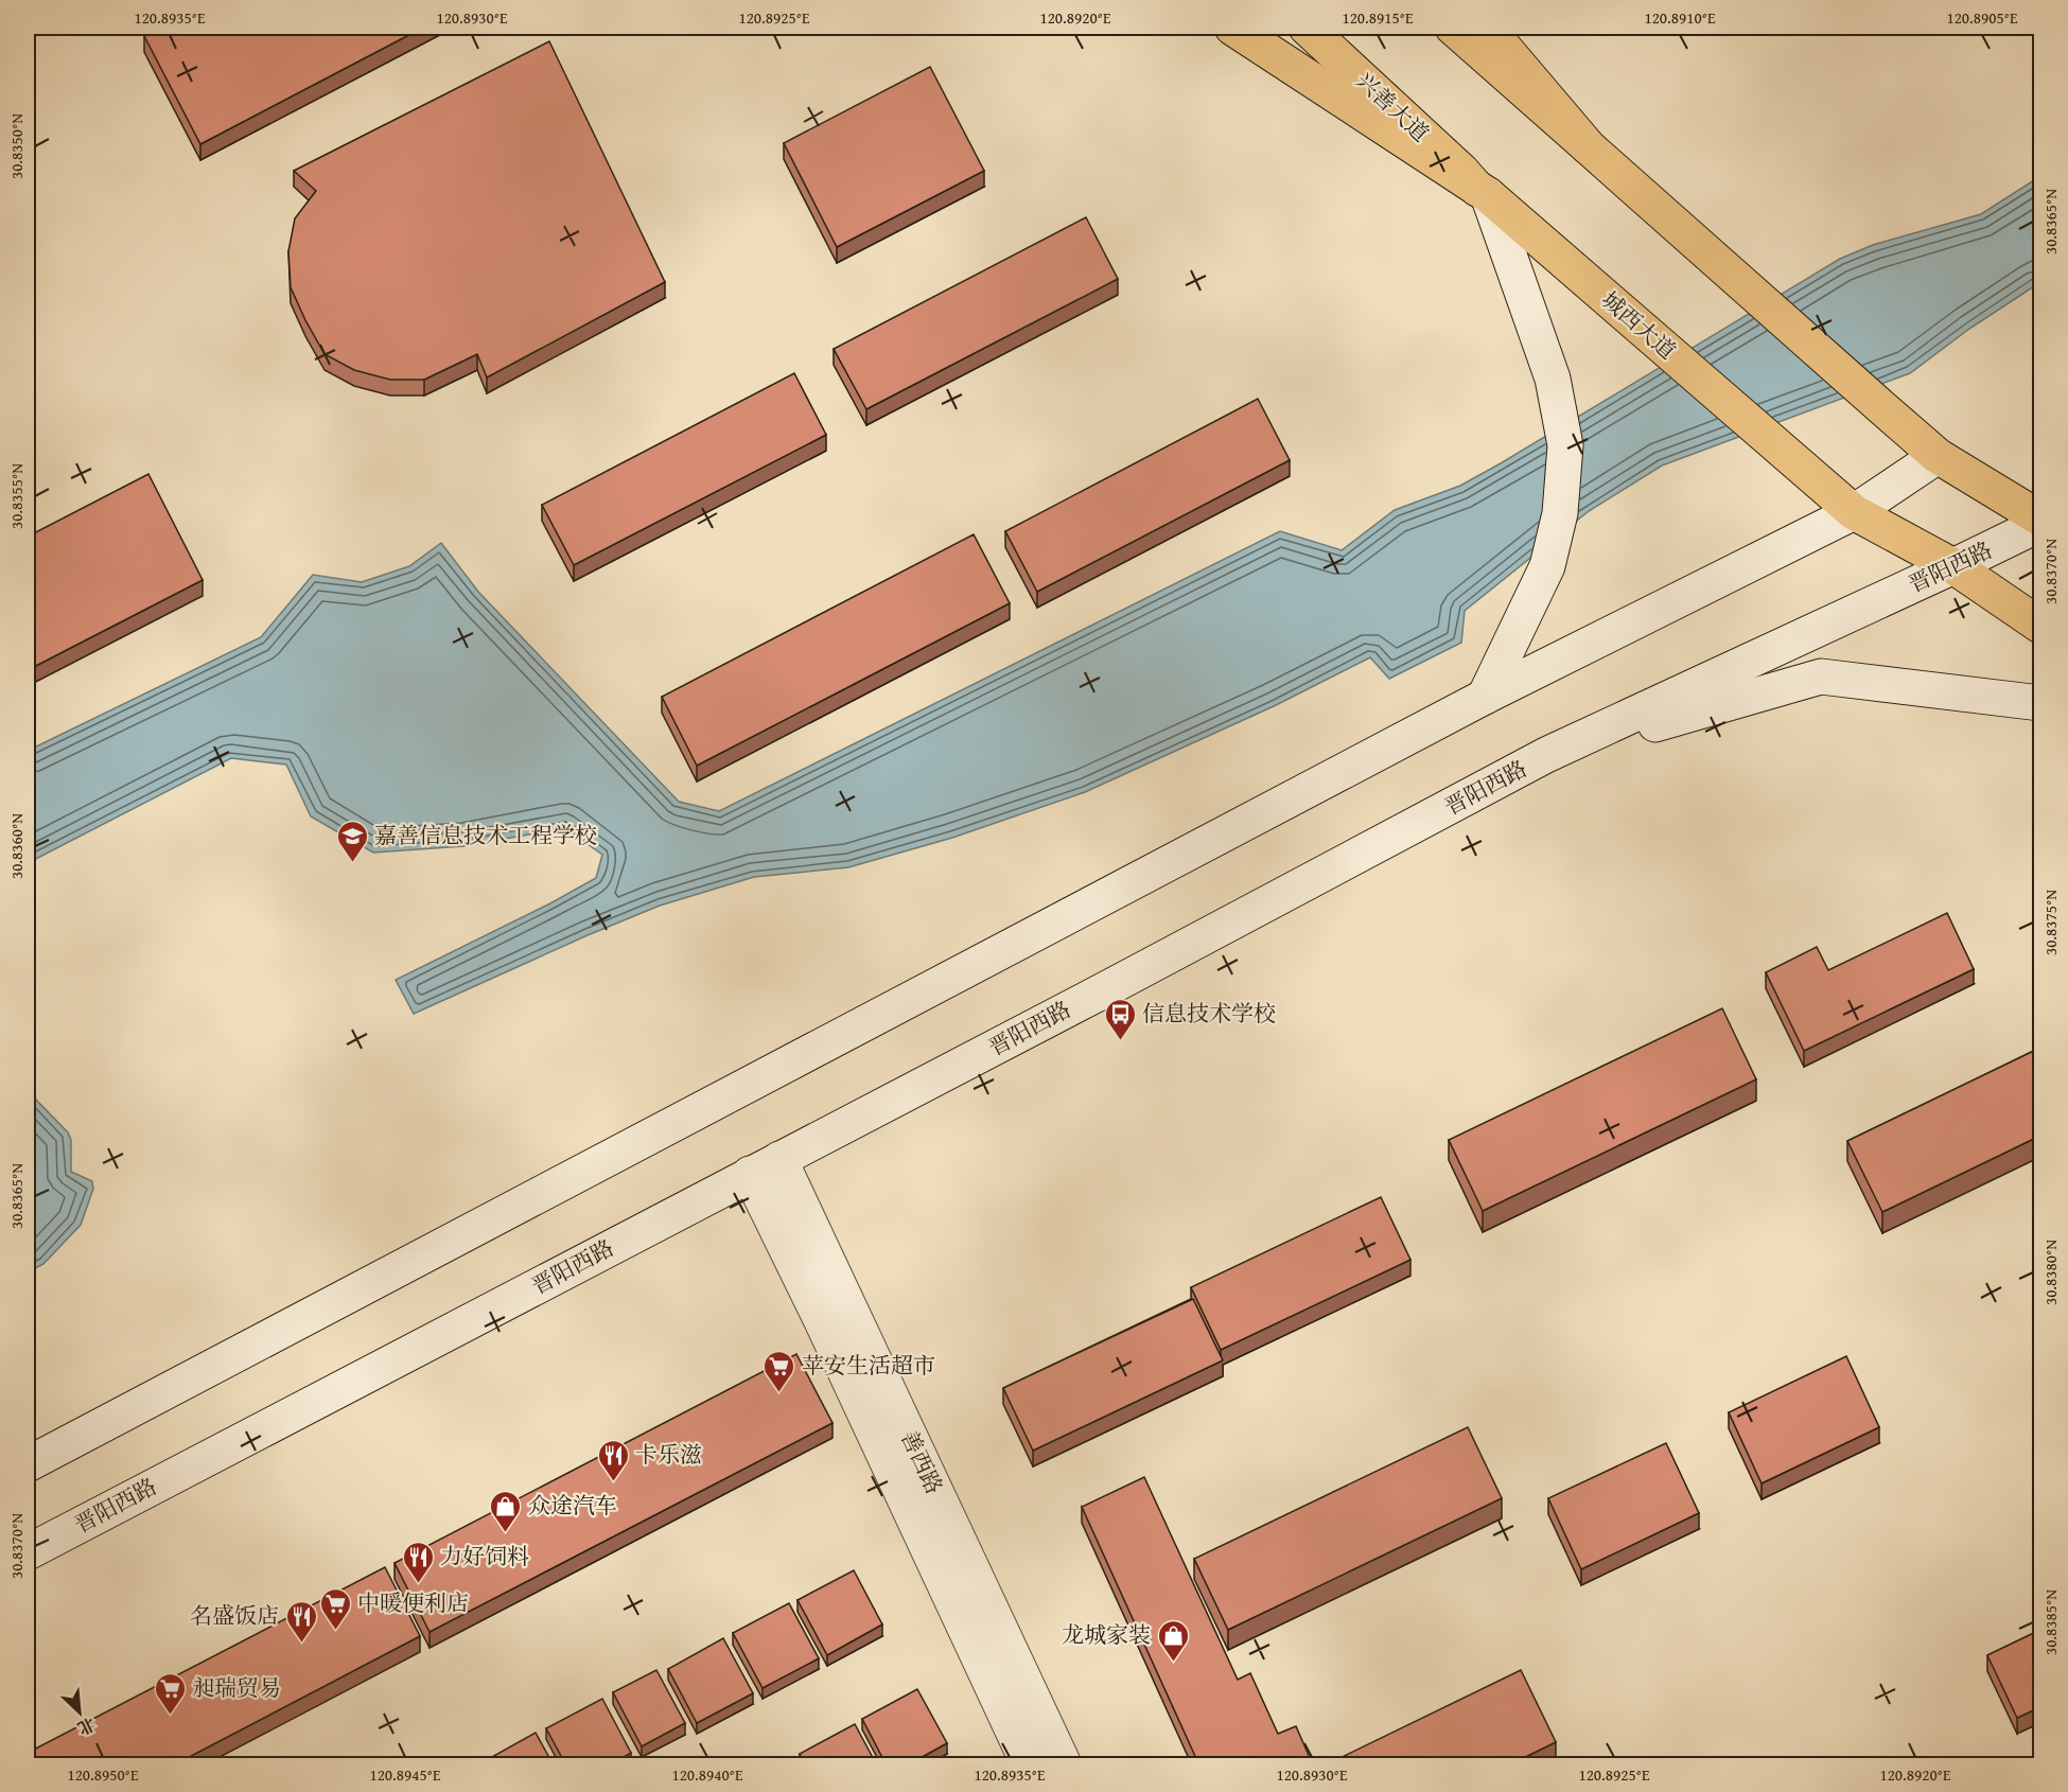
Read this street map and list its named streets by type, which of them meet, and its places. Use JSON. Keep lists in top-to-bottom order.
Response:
{
  "streets": {
    "main road": [
      "兴善大道",
      "城西大道",
      "晋阳西路",
      "善西路"
    ]
  },
  "crossings": [
    ["兴善大道", "城西大道"],
    ["城西大道", "晋阳西路"],
    ["晋阳西路", "善西路"]
  ],
  "places": {
    "school or university": ["嘉善信息技术工程学校"],
    "bus stop": ["信息技术学校"],
    "supermarket": ["苹安生活超市", "中暖便利店", "昶瑞贸易"],
    "restaurant": ["卡乐滋", "力好饲料", "名盛饭店"],
    "shop": ["众途汽车", "龙城家装"]
  },
  "north": "bottom right",
  "coordinates": [
    "120.8935°E",
    "120.8930°E",
    "120.8925°E",
    "120.8920°E",
    "120.8915°E",
    "120.8910°E",
    "120.8905°E",
    "30.8350°N",
    "30.8365°N",
    "30.8355°N",
    "30.8370°N",
    "30.8360°N",
    "30.8375°N",
    "30.8380°N",
    "30.8385°N",
    "120.8950°E",
    "120.8945°E",
    "120.8940°E"
  ]
}
